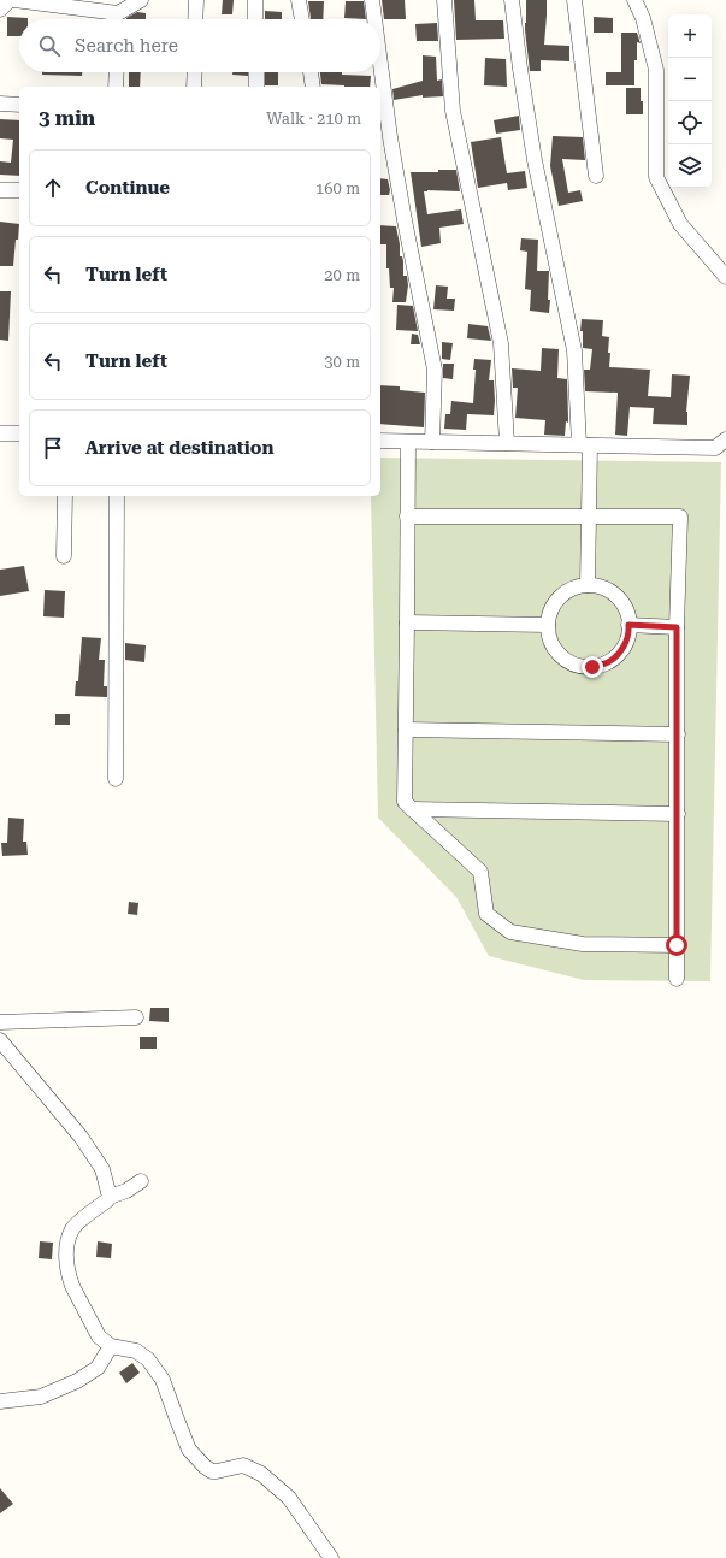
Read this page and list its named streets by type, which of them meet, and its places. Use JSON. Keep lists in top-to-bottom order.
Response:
{
  "page": {
    "map_buttons": ["+", "−"],
    "search": "Search here",
    "heading": ["3 min", "Walk · 210 m"],
    "list": [
      ["Continue", "160 m"],
      ["Turn left", "20 m"],
      ["Turn left", "30 m"],
      "Arrive at destination"
    ]
  }
}
